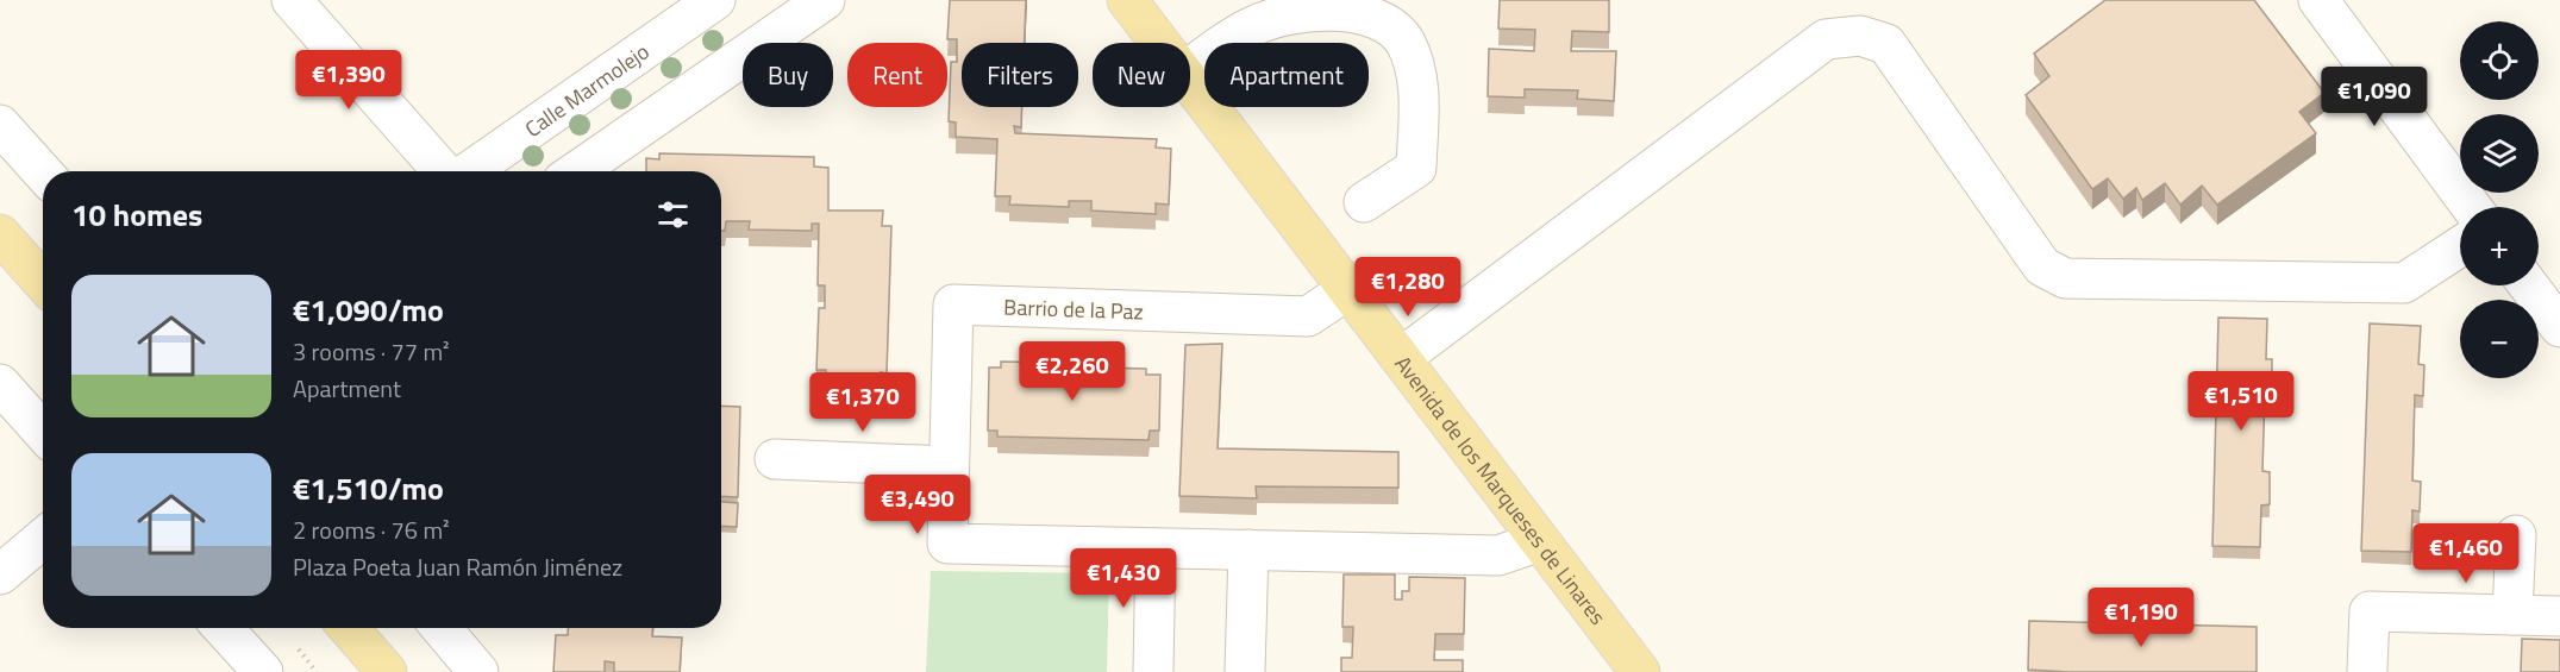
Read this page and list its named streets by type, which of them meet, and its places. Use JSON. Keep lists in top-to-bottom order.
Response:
{
  "streets": {
    "main road": ["Avenida de los Marqueses de Linares"],
    "street": ["Calle Marmolejo", "Barrio de la Paz"]
  },
  "crossings": [
    ["Barrio de la Paz", "Avenida de los Marqueses de Linares"]
  ],
  "page": {
    "map_buttons": ["+", "−"],
    "chip": [
      "Buy",
      "Rent",
      "Filters",
      "New",
      "Apartment"
    ],
    "price": [
      "€1,390",
      "€1,090",
      "€1,280",
      "€2,260",
      "€1,510",
      "€1,370",
      "€3,490",
      "€1,460",
      "€1,430",
      "€1,190"
    ],
    "heading": "10 homes",
    "list": [
      {
        "name": "€1,090/mo",
        "note": "3 rooms · 77 m² · Apartment"
      },
      {
        "name": "€1,510/mo",
        "note": "2 rooms · 76 m² · Plaza Poeta Juan Ramón Jiménez"
      }
    ]
  }
}
